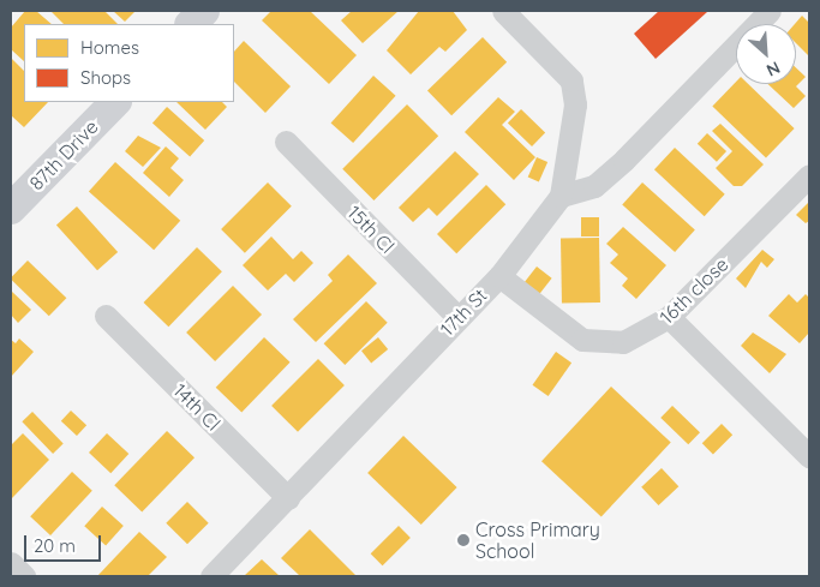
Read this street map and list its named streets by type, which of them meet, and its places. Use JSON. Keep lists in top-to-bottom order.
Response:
{
  "streets": {
    "street": [
      "87th Drive",
      "15th Cl",
      "16th close",
      "17th St",
      "14th Cl"
    ]
  },
  "crossings": [
    ["15th Cl", "17th St"],
    ["16th close", "17th St"],
    ["17th St", "14th Cl"]
  ],
  "places": ["Cross Primary School"],
  "legend": ["Homes", "Shops"],
  "scale_bar": "20 m",
  "north": "bottom right"
}
